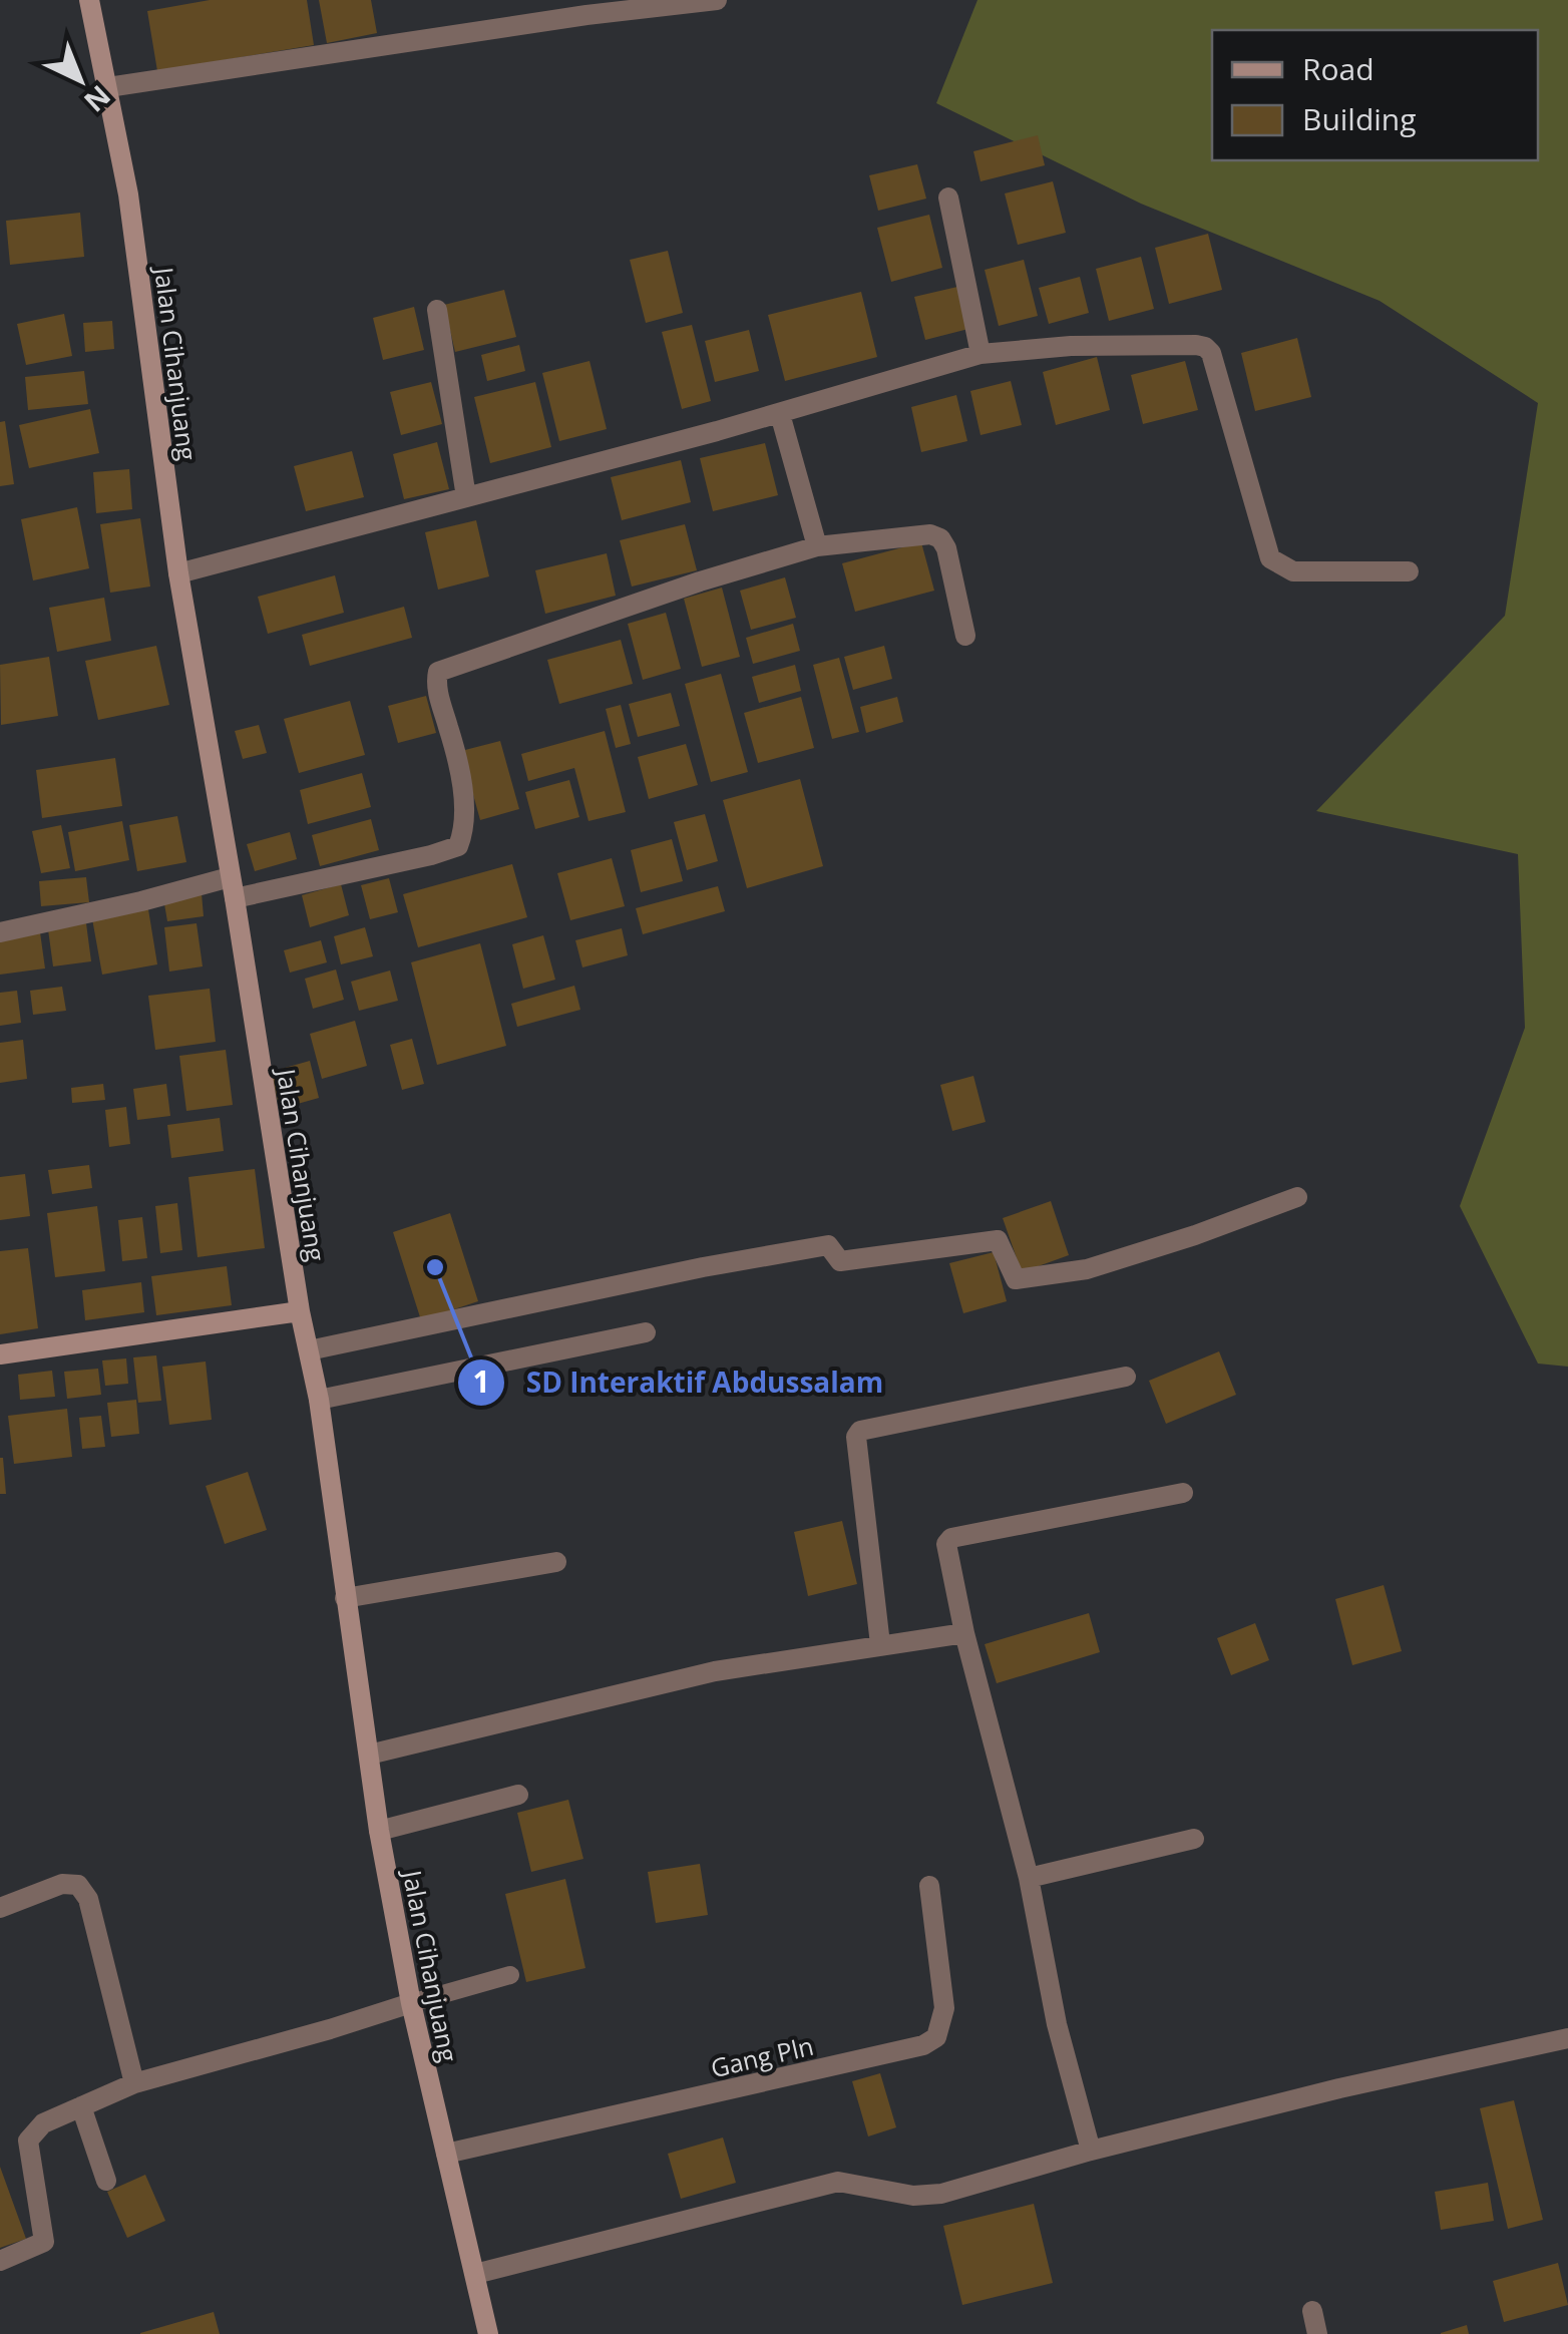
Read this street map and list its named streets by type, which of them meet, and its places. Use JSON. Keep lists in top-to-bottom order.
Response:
{
  "streets": {
    "main road": ["Jalan Cihanjuang"],
    "street": ["Gang Pln"]
  },
  "crossings": [
    ["Jalan Cihanjuang", "Gang Pln"]
  ],
  "places": ["SD Interaktif Abdussalam"],
  "legend": ["Road", "Building"],
  "north": "bottom right"
}
